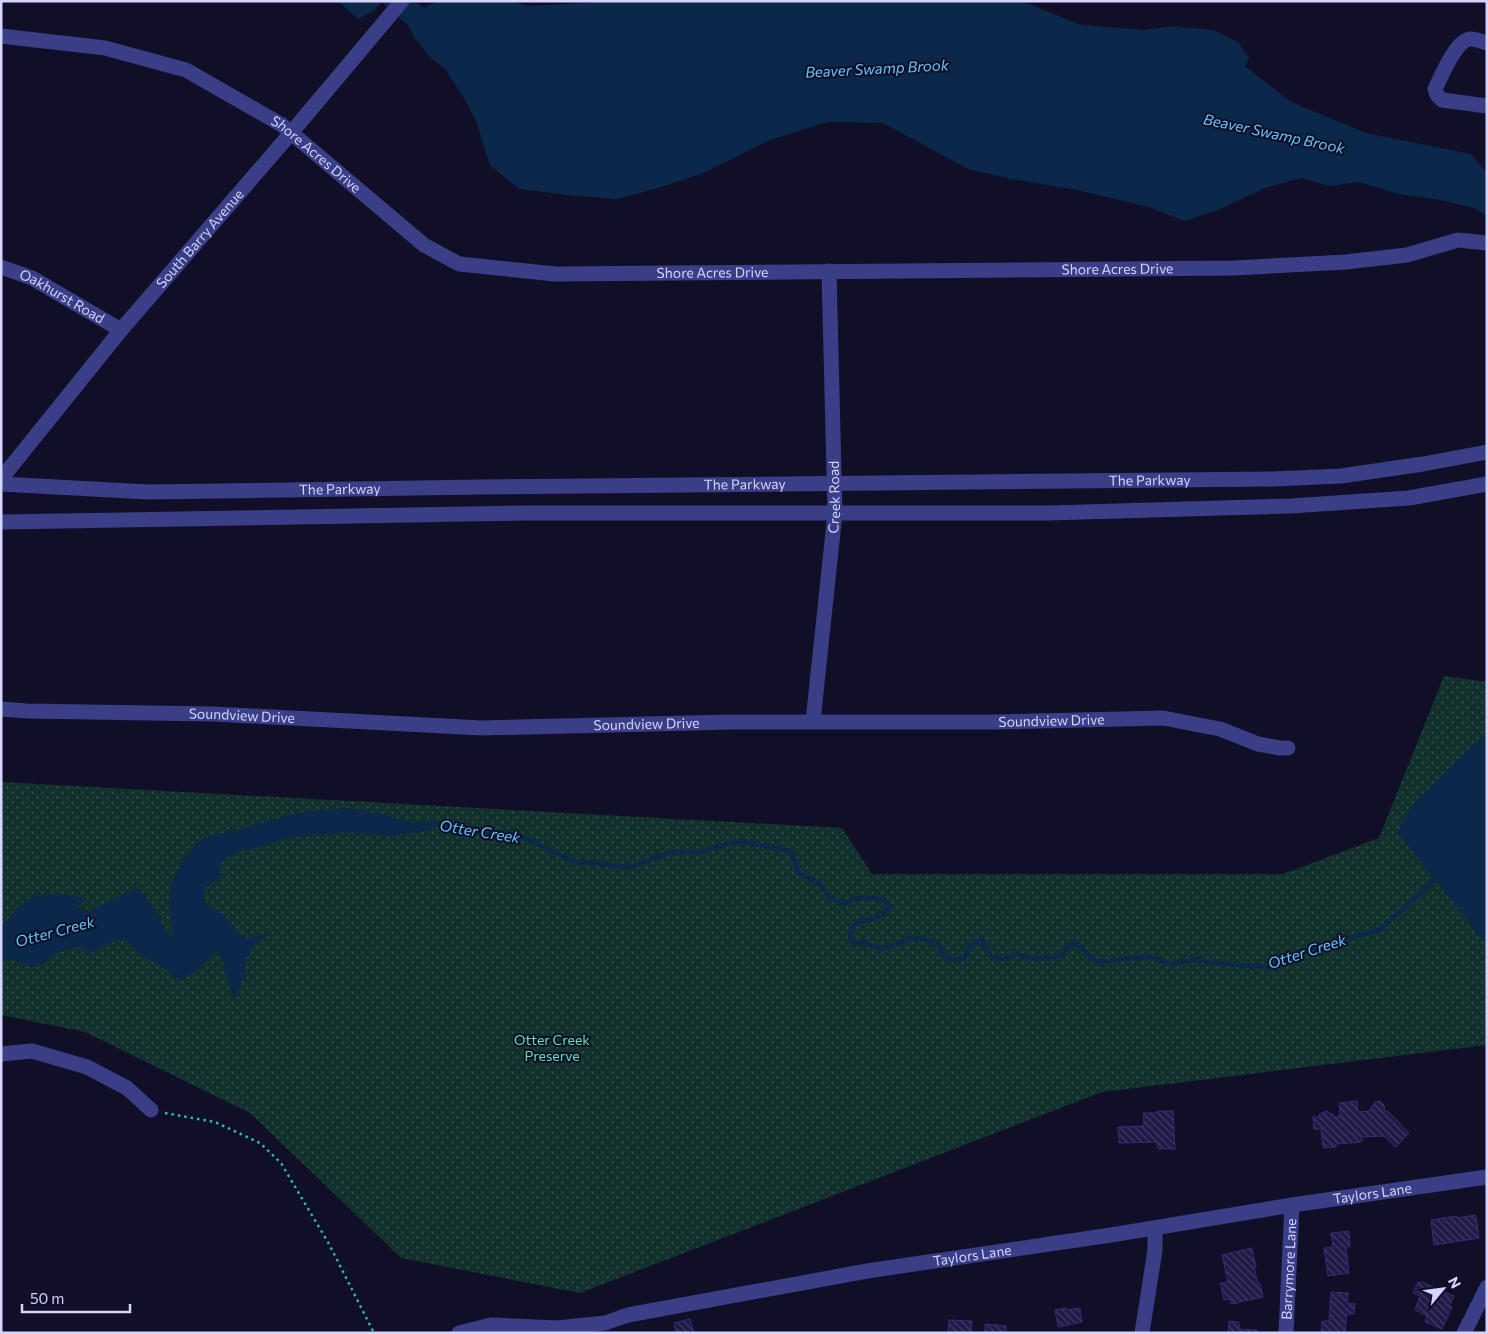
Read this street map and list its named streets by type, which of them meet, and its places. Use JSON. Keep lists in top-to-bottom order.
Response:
{
  "streets": {
    "street": [
      "Shore Acres Drive",
      "South Barry Avenue",
      "Oakhurst Road",
      "The Parkway",
      "Creek Road",
      "Soundview Drive",
      "Taylors Lane",
      "Barrymore Lane"
    ]
  },
  "crossings": [
    ["Shore Acres Drive", "South Barry Avenue"],
    ["Shore Acres Drive", "Creek Road"],
    ["South Barry Avenue", "Oakhurst Road"],
    ["The Parkway", "Creek Road"],
    ["Creek Road", "Soundview Drive"],
    ["Taylors Lane", "Barrymore Lane"]
  ],
  "water": ["Beaver Swamp Brook", "Otter Creek"],
  "parks": ["Otter Creek Preserve"],
  "scale_bar": "50 m",
  "north": "top right"
}
